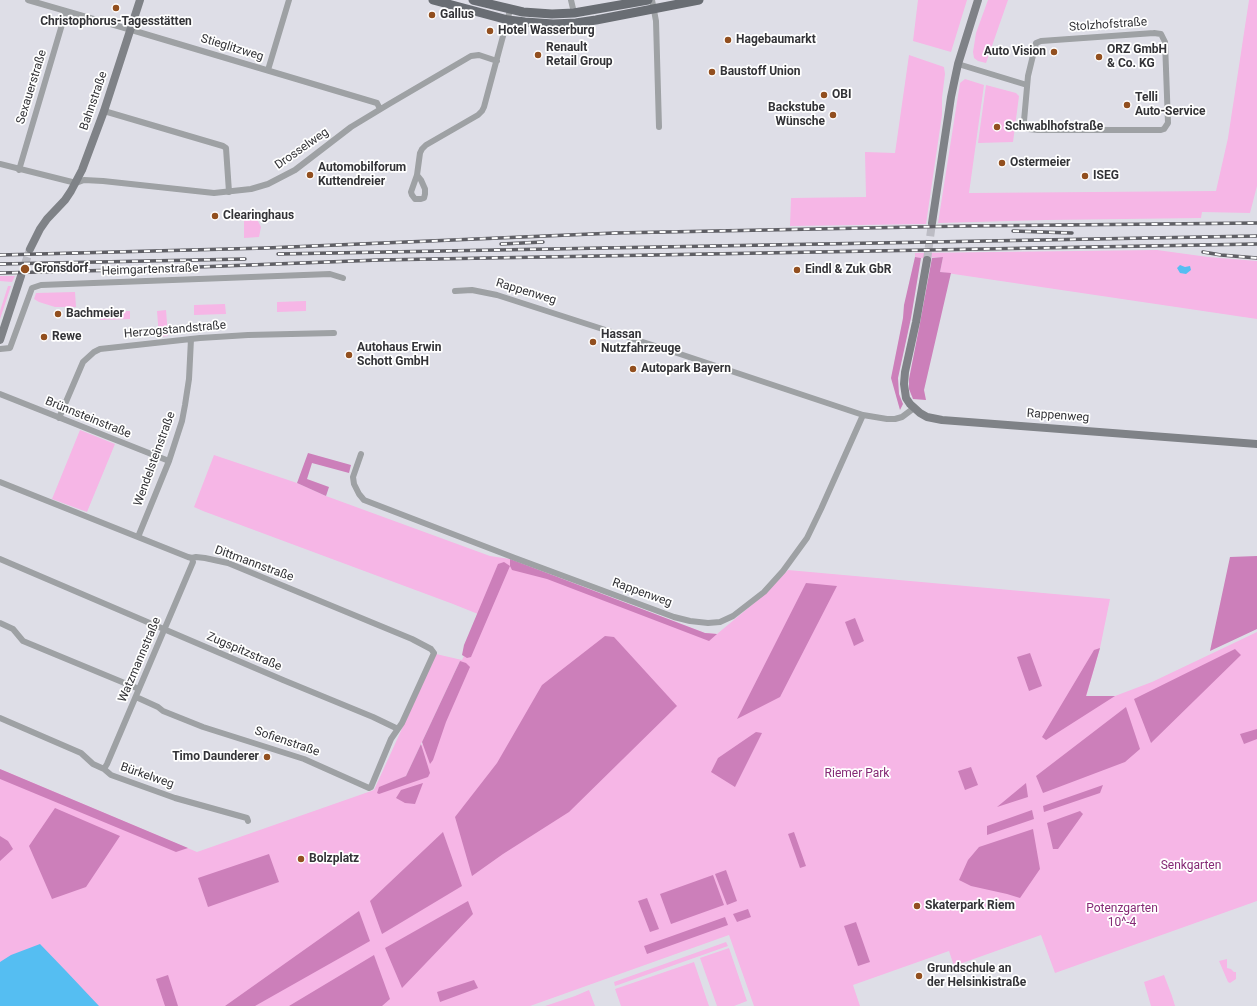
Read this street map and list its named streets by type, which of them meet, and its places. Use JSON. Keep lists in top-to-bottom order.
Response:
{
  "streets": {
    "street": [
      "Stolzhofstraße",
      "Stieglitzweg",
      "Sexauerstraße",
      "Bahnstraße",
      "Drosselweg",
      "Heimgartenstraße",
      "Rappenweg",
      "Herzogstandstraße",
      "Brünnsteinstraße",
      "Wendelsteinstraße",
      "Dittmannstraße",
      "Zugspitzstraße",
      "Watzmannstraße",
      "Sofienstraße",
      "Bürkelweg"
    ]
  },
  "crossings": [
    ["Stieglitzweg", "Sexauerstraße"],
    ["Stieglitzweg", "Bahnstraße"],
    ["Stieglitzweg", "Drosselweg"],
    ["Sexauerstraße", "Drosselweg"],
    ["Bahnstraße", "Drosselweg"],
    ["Herzogstandstraße", "Brünnsteinstraße"],
    ["Herzogstandstraße", "Wendelsteinstraße"],
    ["Brünnsteinstraße", "Wendelsteinstraße"],
    ["Wendelsteinstraße", "Dittmannstraße"],
    ["Dittmannstraße", "Zugspitzstraße"],
    ["Dittmannstraße", "Watzmannstraße"],
    ["Dittmannstraße", "Sofienstraße"],
    ["Zugspitzstraße", "Watzmannstraße"],
    ["Zugspitzstraße", "Sofienstraße"],
    ["Watzmannstraße", "Sofienstraße"],
    ["Watzmannstraße", "Bürkelweg"]
  ],
  "parks": ["Riemer Park", "Senkgarten", "Potenzgarten 10^-4"],
  "places": [
    "Christophorus-Tagesstätten",
    "Gallus",
    "Hotel Wasserburg",
    "Hagebaumarkt",
    "Auto Vision",
    "Renault Retail Group",
    "ORZ GmbH & Co. KG",
    "Baustoff Union",
    "OBI",
    "Telli Auto-Service",
    "Backstube Wünsche",
    "Schwablhofstraße",
    "Ostermeier",
    "Automobilforum Kuttendreier",
    "ISEG",
    "Clearinghaus",
    "Gronsdorf",
    "Eindl & Zuk GbR",
    "Bachmeier",
    "Rewe",
    "Hassan Nutzfahrzeuge",
    "Autohaus Erwin Schott GmbH",
    "Autopark Bayern",
    "Timo Daunderer",
    "Bolzplatz",
    "Skaterpark Riem",
    "Grundschule an der Helsinkistraße"
  ]
}
